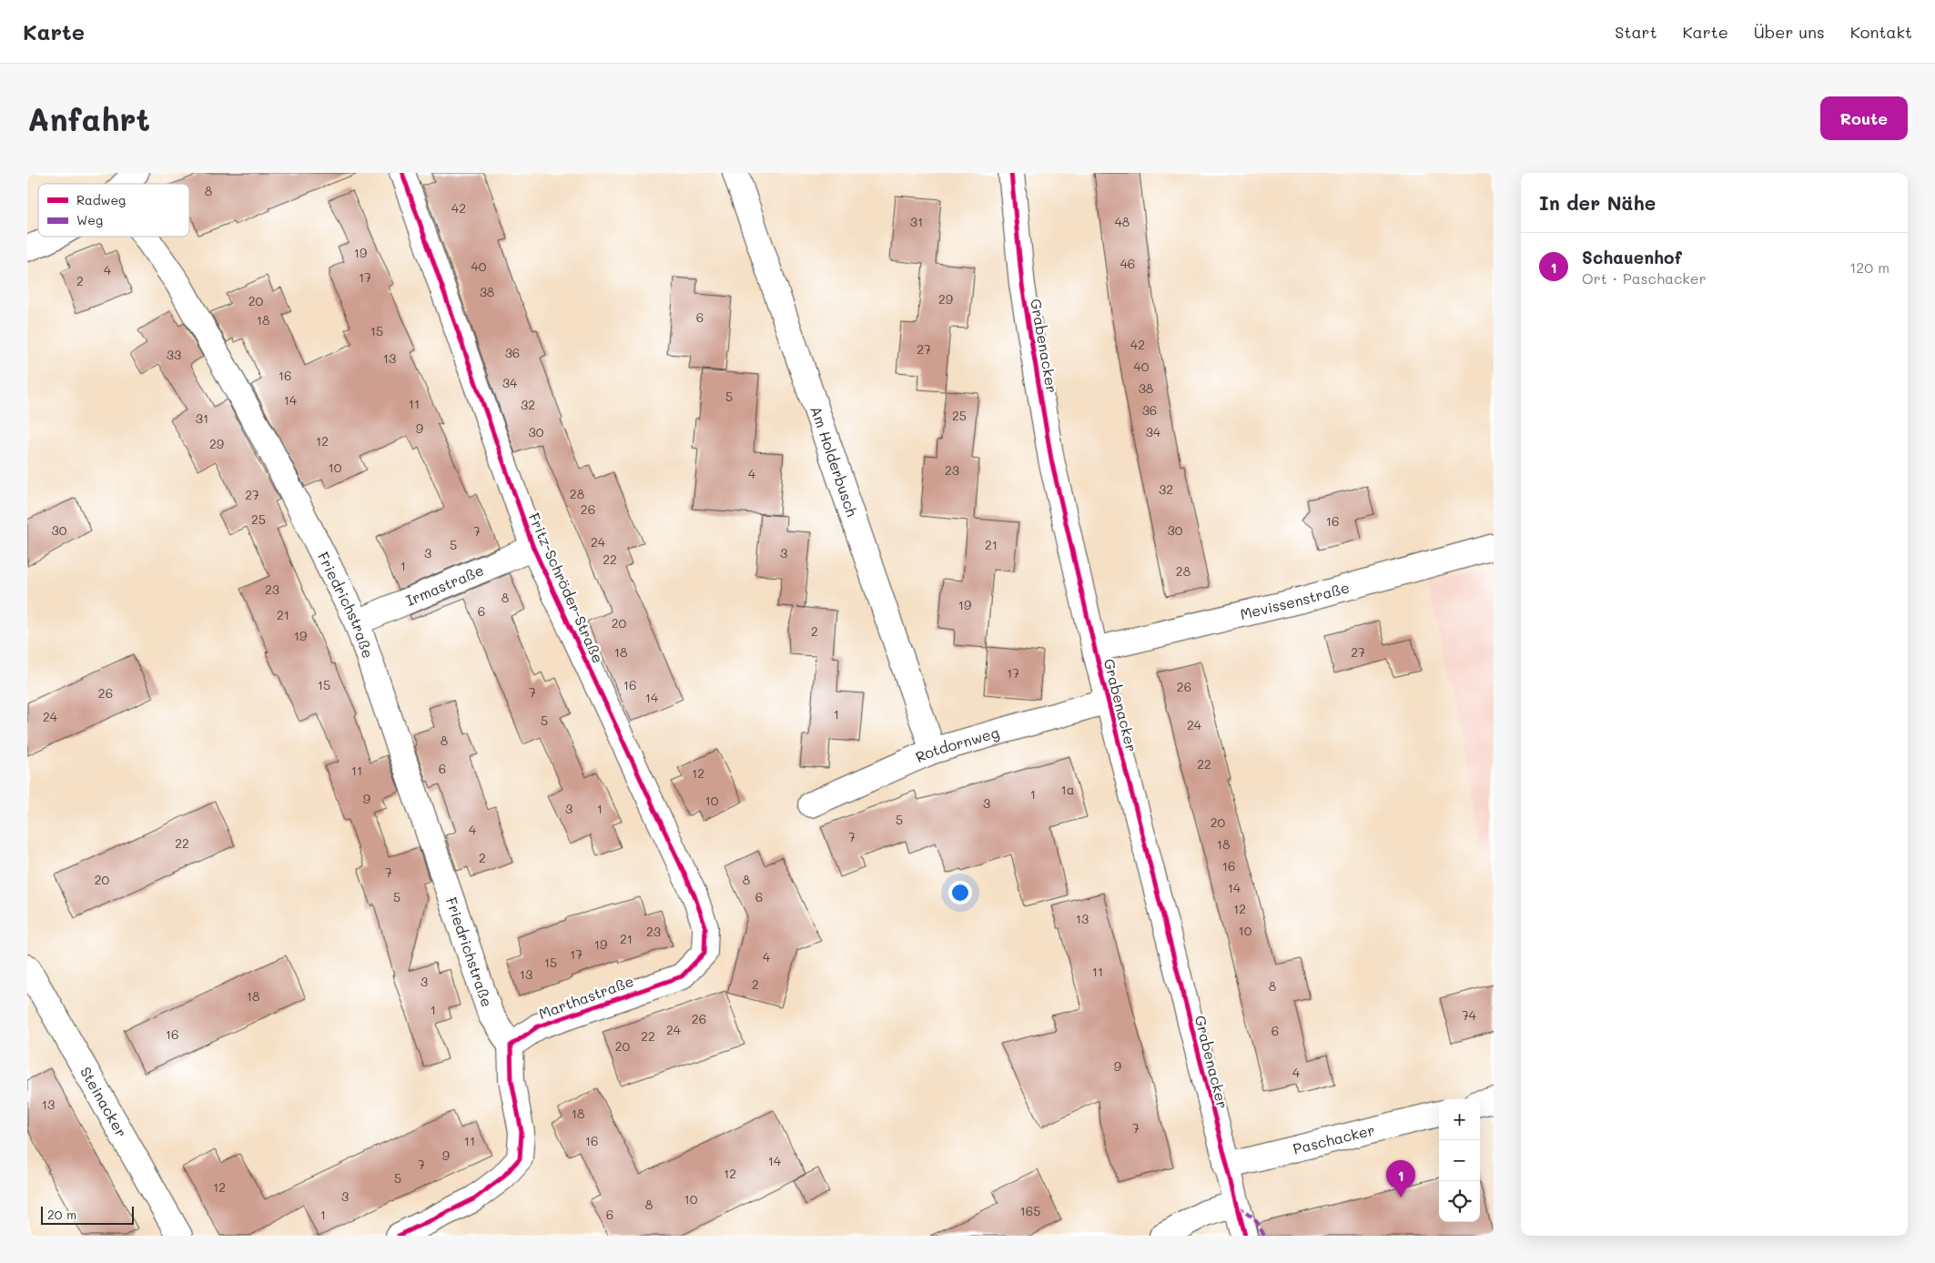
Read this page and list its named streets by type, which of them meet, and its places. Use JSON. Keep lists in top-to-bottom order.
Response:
{
  "streets": {
    "street": [
      "Grabenacker",
      "Am Holderbusch",
      "Irmastraße",
      "Fritz-Schröder-Straße",
      "Mevissenstraße",
      "Friedrichstraße",
      "Rotdornweg",
      "Marthastraße",
      "Steinacker",
      "Paschacker"
    ]
  },
  "crossings": [
    ["Grabenacker", "Mevissenstraße"],
    ["Grabenacker", "Rotdornweg"],
    ["Grabenacker", "Paschacker"],
    ["Am Holderbusch", "Rotdornweg"],
    ["Irmastraße", "Fritz-Schröder-Straße"],
    ["Irmastraße", "Friedrichstraße"],
    ["Fritz-Schröder-Straße", "Marthastraße"],
    ["Friedrichstraße", "Marthastraße"]
  ],
  "house_numbers": [
    "8",
    "42",
    "31",
    "48",
    "19",
    "46",
    "40",
    "4",
    "17",
    "2",
    "38",
    "29",
    "20",
    "6",
    "18",
    "15",
    "42",
    "27",
    "36",
    "33",
    "13",
    "40",
    "16",
    "34",
    "38",
    "5",
    "14",
    "11",
    "32",
    "36",
    "25",
    "31",
    "9",
    "30",
    "34",
    "12",
    "29",
    "10",
    "23",
    "4",
    "32",
    "28",
    "27",
    "26",
    "25",
    "16",
    "30",
    "30",
    "7",
    "24",
    "5",
    "21",
    "3",
    "3",
    "22",
    "1",
    "28",
    "23",
    "8",
    "19",
    "6",
    "21",
    "20",
    "2",
    "19",
    "18",
    "27",
    "17",
    "15",
    "16",
    "26",
    "7",
    "26",
    "14",
    "1",
    "24",
    "5",
    "24",
    "8",
    "22",
    "6",
    "11",
    "12",
    "1a",
    "1",
    "9",
    "10",
    "3",
    "3",
    "1",
    "5",
    "20",
    "4",
    "7",
    "22",
    "18",
    "2",
    "16",
    "7",
    "20",
    "8",
    "14",
    "5",
    "6",
    "12",
    "13",
    "10",
    "23",
    "21",
    "19",
    "17",
    "4",
    "15",
    "11",
    "13",
    "3",
    "2",
    "8",
    "18",
    "1",
    "74",
    "26",
    "24",
    "6",
    "16",
    "22",
    "20",
    "9",
    "4",
    "13",
    "18",
    "7",
    "11",
    "16",
    "9",
    "14",
    "7",
    "12",
    "5",
    "12",
    "3",
    "10",
    "8",
    "165",
    "1",
    "6"
  ],
  "legend": ["Radweg", "Weg"],
  "scale_bar": "20 m",
  "page": {
    "header": "Karte",
    "nav": [
      "Start",
      "Karte",
      "Über uns",
      "Kontakt"
    ],
    "buttons": "Route",
    "title": "Anfahrt",
    "heading": "In der Nähe",
    "list": [
      {
        "mark": "1",
        "name": "Schauenhof",
        "note": "Ort · Paschacker",
        "value": "120 m"
      }
    ],
    "map_buttons": ["+", "−"],
    "pins": "1",
    "scale": "20 m"
  }
}
